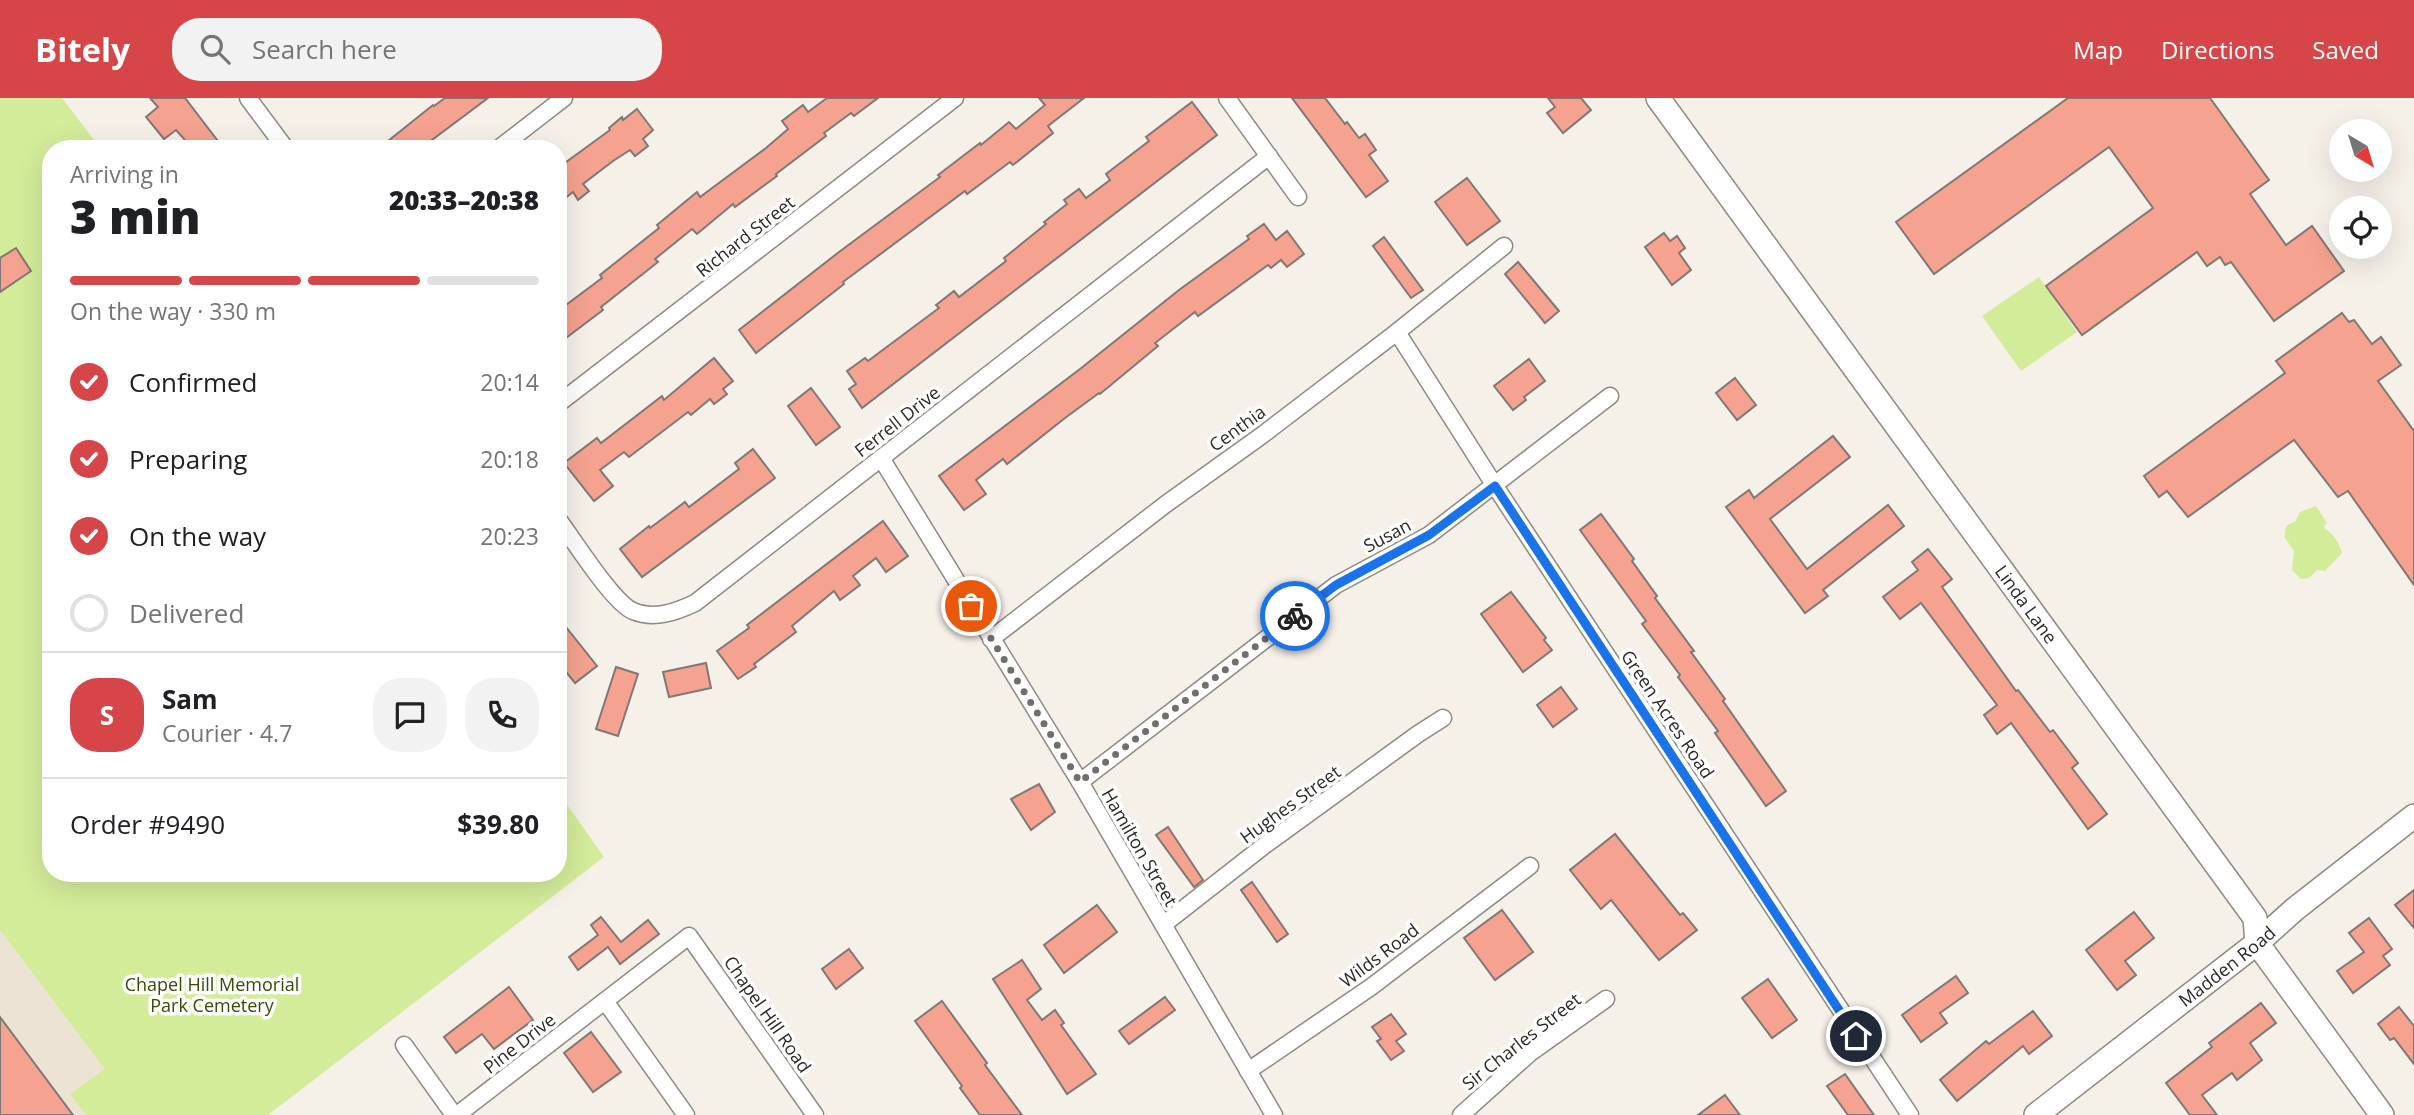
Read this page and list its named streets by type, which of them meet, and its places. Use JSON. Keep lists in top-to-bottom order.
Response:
{
  "streets": {
    "street": [
      "Richard Street",
      "Ferrell Drive",
      "Centhia",
      "Susan",
      "Linda Lane",
      "Green Acres Road",
      "Hughes Street",
      "Hamilton Street",
      "Wilds Road",
      "Madden Road",
      "Chapel Hill Road",
      "Sir Charles Street",
      "Pine Drive"
    ]
  },
  "crossings": [
    ["Ferrell Drive", "Hamilton Street"],
    ["Centhia", "Green Acres Road"],
    ["Centhia", "Hamilton Street"],
    ["Susan", "Green Acres Road"],
    ["Susan", "Hamilton Street"],
    ["Linda Lane", "Madden Road"],
    ["Hughes Street", "Hamilton Street"],
    ["Hamilton Street", "Wilds Road"],
    ["Chapel Hill Road", "Pine Drive"]
  ],
  "parks": ["Chapel Hill Memorial Park Cemetery"],
  "north": "bottom right",
  "page": {
    "header": "Bitely",
    "search": "Search here",
    "nav": ["Map", "Directions", "Saved"],
    "heading": ["3 min", "Arriving in", "20:33–20:38"],
    "panel": [
      "Sam",
      "Courier · 4.7",
      "Order #9490",
      "$39.80"
    ],
    "bar": "On the way · 330 m",
    "list": [
      ["Confirmed", "20:14"],
      ["Preparing", "20:18"],
      ["On the way", "20:23"],
      "Delivered"
    ],
    "round": "S"
  }
}
